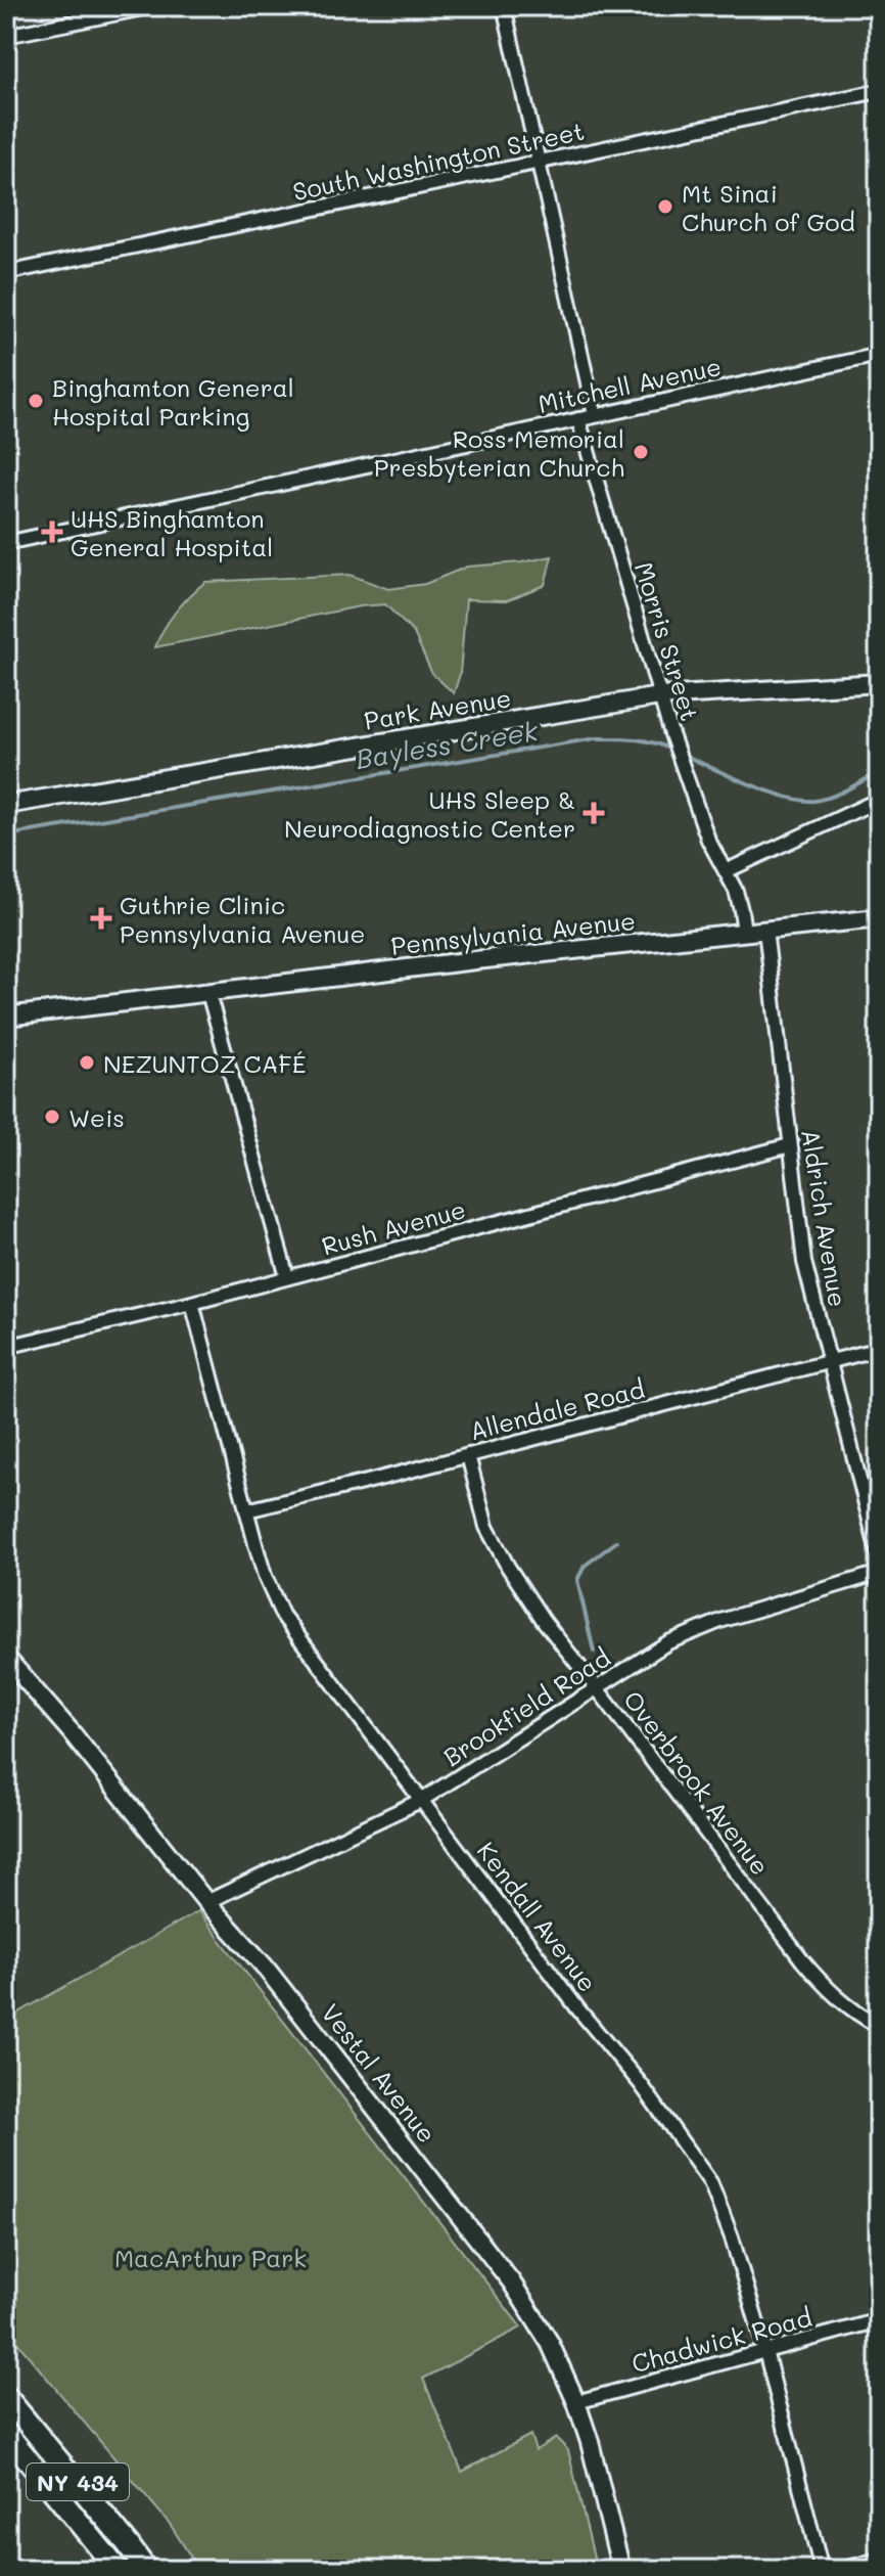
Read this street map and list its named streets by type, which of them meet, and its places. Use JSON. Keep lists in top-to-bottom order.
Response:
{
  "streets": {
    "main road": ["NY 434"],
    "street": [
      "South Washington Street",
      "Mitchell Avenue",
      "Morris Street",
      "Park Avenue",
      "Pennsylvania Avenue",
      "Aldrich Avenue",
      "Rush Avenue",
      "Allendale Road",
      "Brookfield Road",
      "Overbrook Avenue",
      "Kendall Avenue",
      "Vestal Avenue",
      "Chadwick Road"
    ]
  },
  "crossings": [
    ["Mitchell Avenue", "Morris Street"],
    ["Morris Street", "Park Avenue"],
    ["Morris Street", "Pennsylvania Avenue"],
    ["Pennsylvania Avenue", "Aldrich Avenue"],
    ["Aldrich Avenue", "Rush Avenue"],
    ["Aldrich Avenue", "Allendale Road"],
    ["Rush Avenue", "Kendall Avenue"],
    ["Allendale Road", "Overbrook Avenue"],
    ["Allendale Road", "Kendall Avenue"],
    ["Brookfield Road", "Overbrook Avenue"],
    ["Brookfield Road", "Kendall Avenue"],
    ["Brookfield Road", "Vestal Avenue"],
    ["Kendall Avenue", "Chadwick Road"],
    ["Vestal Avenue", "Chadwick Road"]
  ],
  "water": ["Bayless Creek"],
  "parks": ["MacArthur Park"],
  "places": {
    "other": [
      "Mt Sinai Church of God",
      "Binghamton General Hospital Parking",
      "Ross Memorial Presbyterian Church",
      "NEZUNTOZ CAFÉ",
      "Weis"
    ],
    "health": ["UHS Binghamton General Hospital", "UHS Sleep & Neurodiagnostic Center", "Guthrie Clinic Pennsylvania Avenue"]
  }
}
